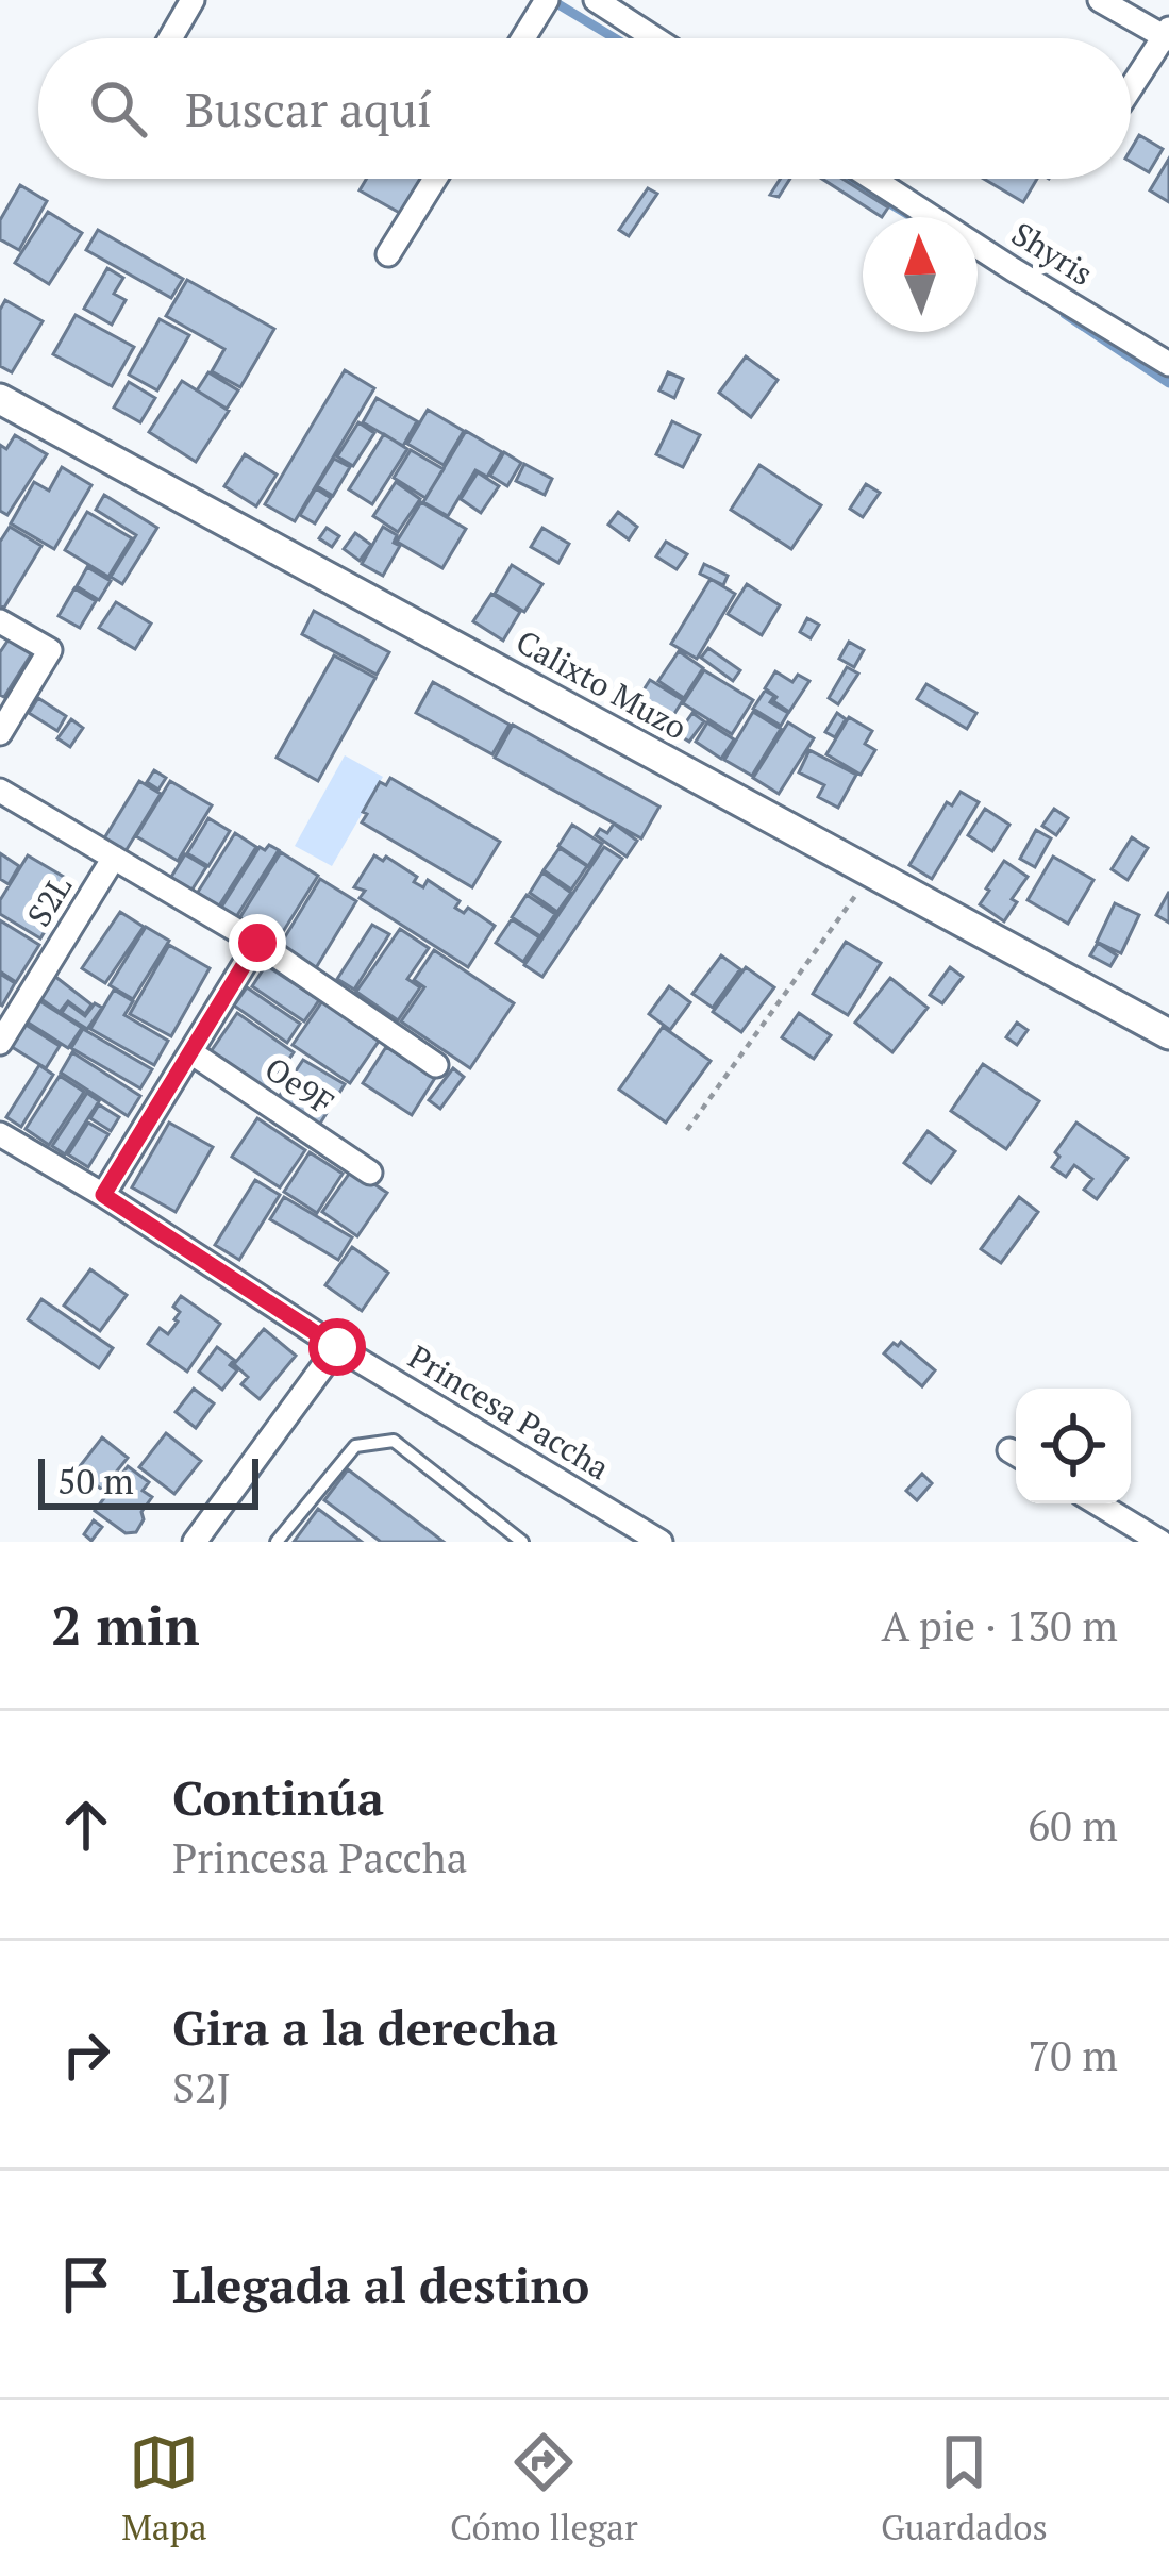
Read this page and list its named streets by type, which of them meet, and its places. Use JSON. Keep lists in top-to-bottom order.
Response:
{
  "streets": {
    "street": [
      "Shyris",
      "Calixto Muzo",
      "S2L",
      "Oe9F",
      "Princesa Paccha"
    ]
  },
  "scale_bar": "50 m",
  "north": "top",
  "page": {
    "search": "Buscar aquí",
    "scale": "50 m",
    "heading": ["2 min", "A pie · 130 m"],
    "list": [
      ["Continúa", "Princesa Paccha", "60 m"],
      ["Gira a la derecha", "S2J", "70 m"],
      "Llegada al destino"
    ],
    "nav": ["Mapa", "Cómo llegar", "Guardados"]
  }
}
